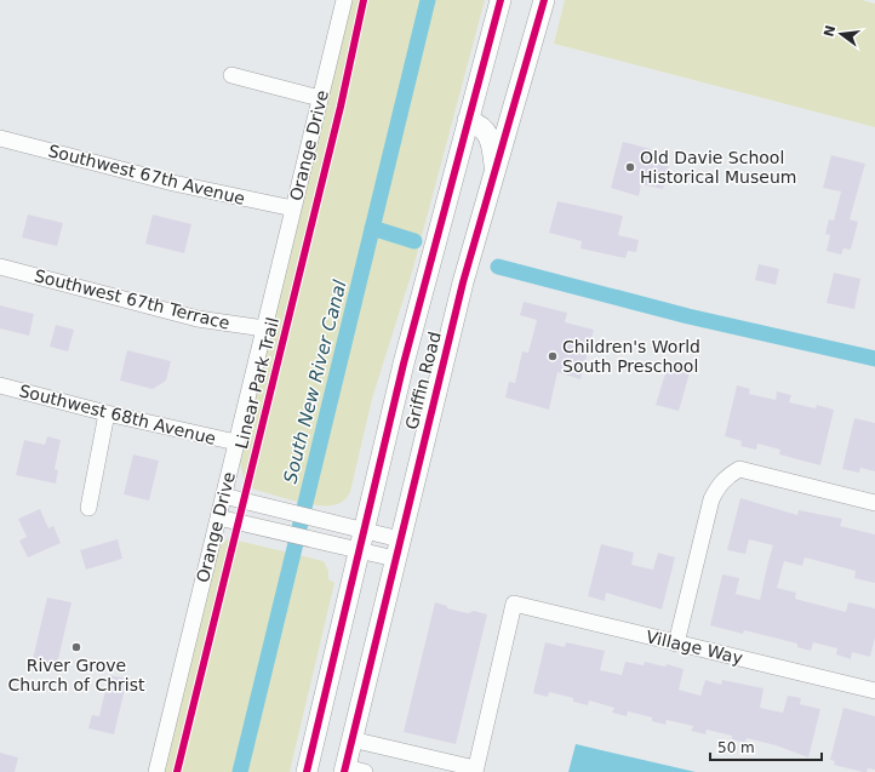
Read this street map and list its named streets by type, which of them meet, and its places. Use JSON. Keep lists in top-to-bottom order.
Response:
{
  "streets": {
    "main road": ["Griffin Road"],
    "street": [
      "Orange Drive",
      "Southwest 67th Avenue",
      "Southwest 67th Terrace",
      "Southwest 68th Avenue",
      "Village Way"
    ],
    "cycle path": ["Linear Park Trail"]
  },
  "crossings": [
    ["Orange Drive", "Southwest 67th Avenue"],
    ["Orange Drive", "Southwest 67th Terrace"],
    ["Orange Drive", "Southwest 68th Avenue"]
  ],
  "water": ["South New River Canal"],
  "places": ["Old Davie School Historical Museum", "Children's World South Preschool", "River Grove Church of Christ"],
  "scale_bar": "50 m",
  "north": "left"
}
